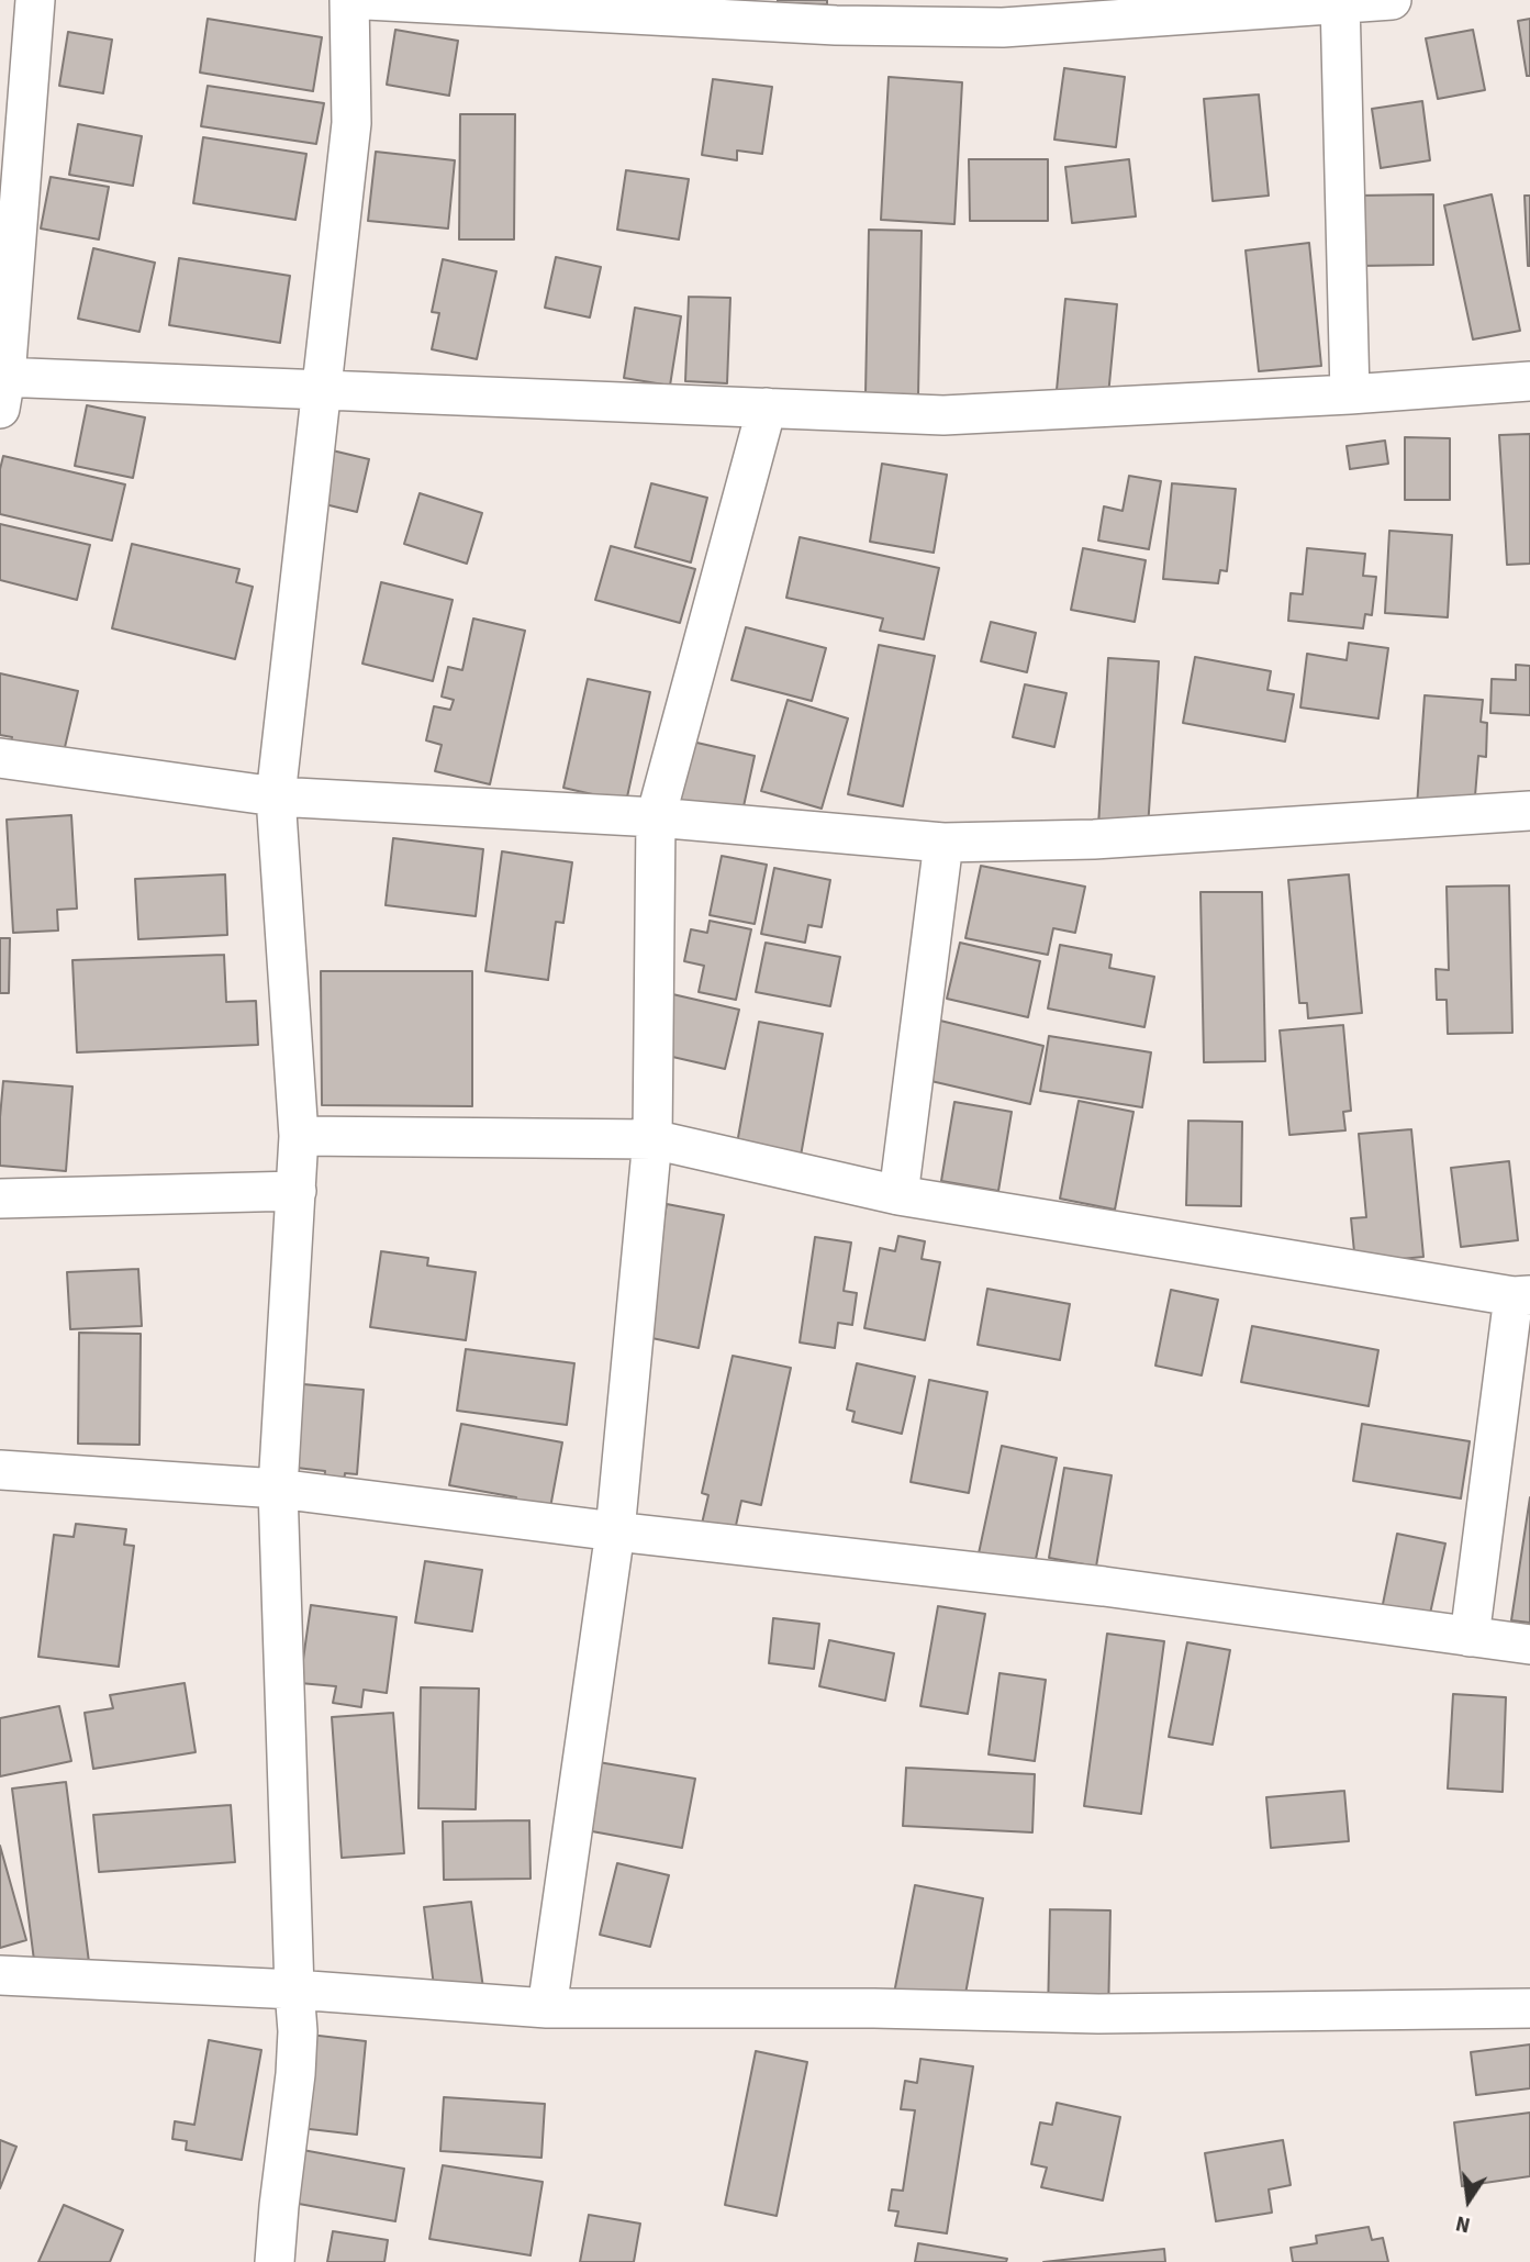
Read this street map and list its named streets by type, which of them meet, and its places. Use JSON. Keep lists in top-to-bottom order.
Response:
{
  "north": "bottom"
}
